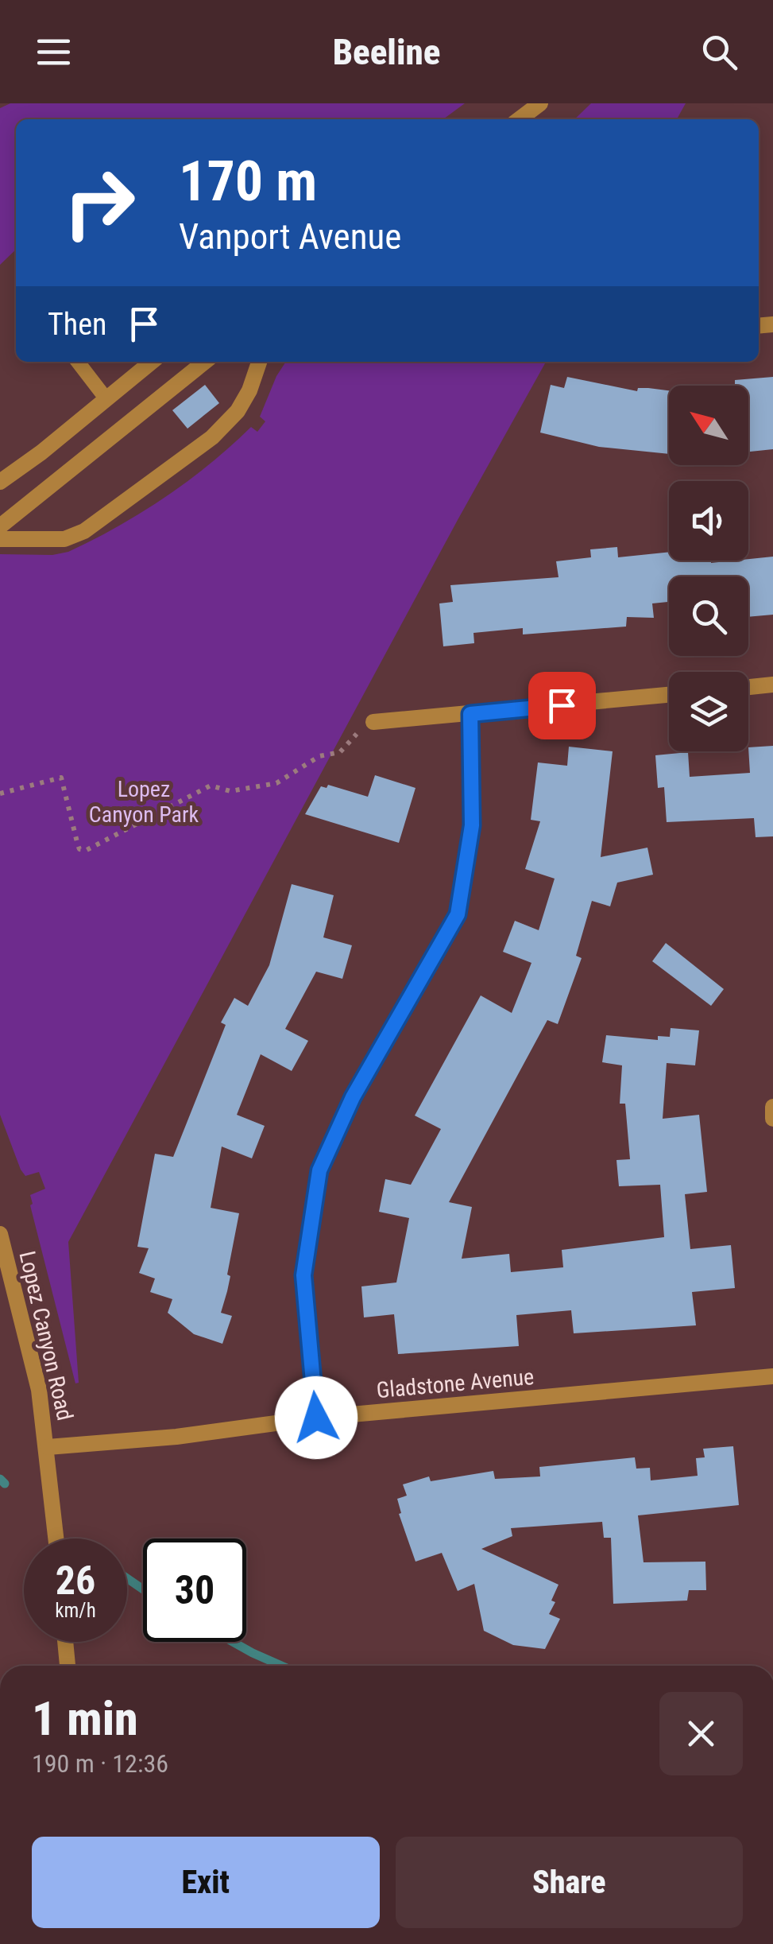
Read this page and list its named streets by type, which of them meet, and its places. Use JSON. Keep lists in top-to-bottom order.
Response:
{
  "streets": {
    "street": ["Lopez Canyon Road", "Gladstone Avenue"]
  },
  "crossings": [
    ["Lopez Canyon Road", "Gladstone Avenue"]
  ],
  "parks": ["Lopez Canyon Park"],
  "north": "top left",
  "page": {
    "header": "Beeline",
    "turn": ["170 m", "Vanport Avenue"],
    "then": "Then",
    "speed": "26 km/h",
    "limit": "30",
    "heading": ["1 min", "190 m · 12:36"],
    "buttons": ["Exit", "Share"]
  }
}
